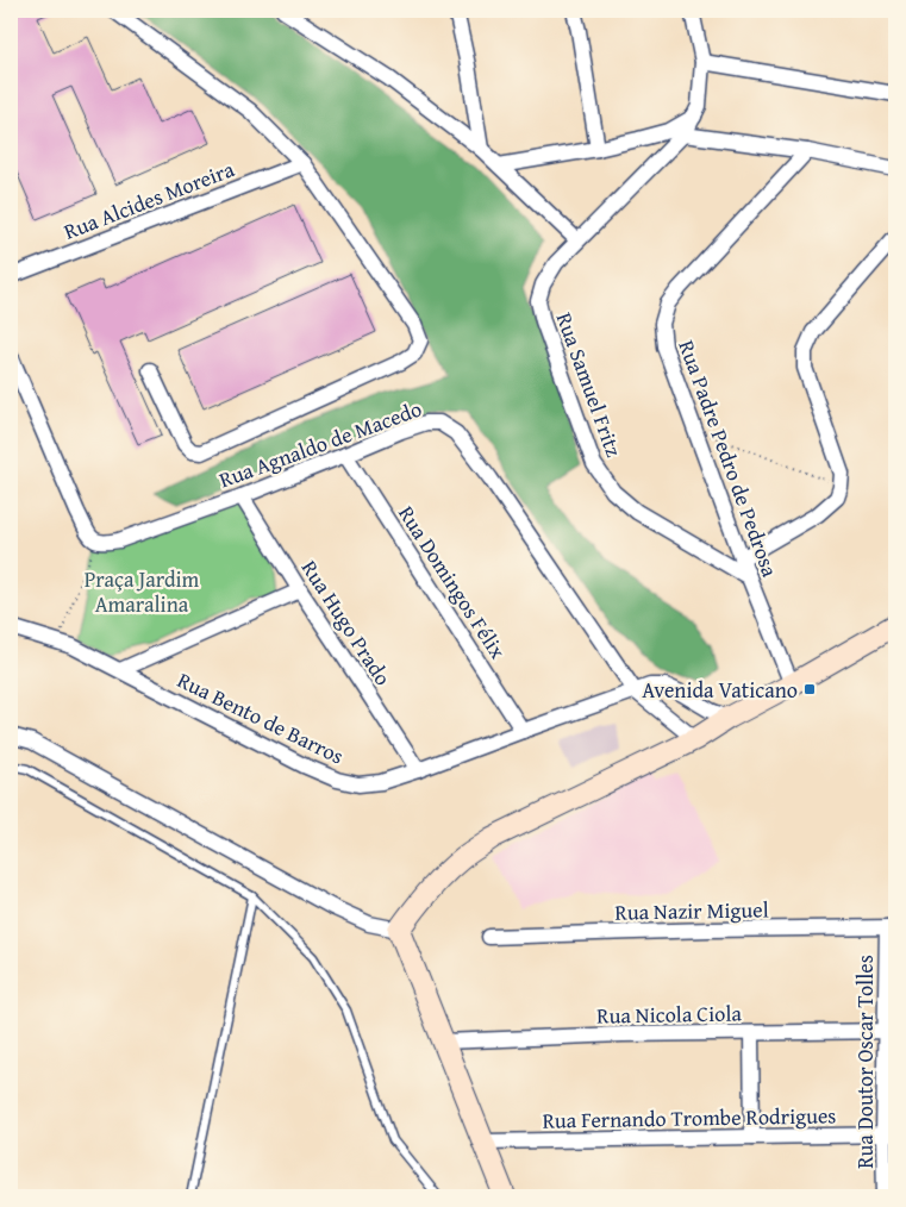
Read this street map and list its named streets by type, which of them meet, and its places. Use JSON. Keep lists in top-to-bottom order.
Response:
{
  "streets": {
    "street": [
      "Rua Alcides Moreira",
      "Rua Samuel Fritz",
      "Rua Agnaldo de Macedo",
      "Rua Padre Pedro de Pedrosa",
      "Rua Domingos Félix",
      "Rua Hugo Prado",
      "Rua Bento de Barros",
      "Rua Nazir Miguel",
      "Rua Nicola Ciola",
      "Rua Doutor Oscar Tolles",
      "Rua Fernando Trombe Rodrigues"
    ]
  },
  "crossings": [
    ["Rua Samuel Fritz", "Rua Padre Pedro de Pedrosa"],
    ["Rua Agnaldo de Macedo", "Rua Domingos Félix"],
    ["Rua Agnaldo de Macedo", "Rua Hugo Prado"],
    ["Rua Agnaldo de Macedo", "Rua Bento de Barros"],
    ["Rua Domingos Félix", "Rua Bento de Barros"],
    ["Rua Hugo Prado", "Rua Bento de Barros"],
    ["Rua Nazir Miguel", "Rua Doutor Oscar Tolles"],
    ["Rua Nicola Ciola", "Rua Doutor Oscar Tolles"],
    ["Rua Doutor Oscar Tolles", "Rua Fernando Trombe Rodrigues"]
  ],
  "parks": ["Praça Jardim Amaralina"],
  "places": {
    "transit": ["Avenida Vaticano"]
  }
}
